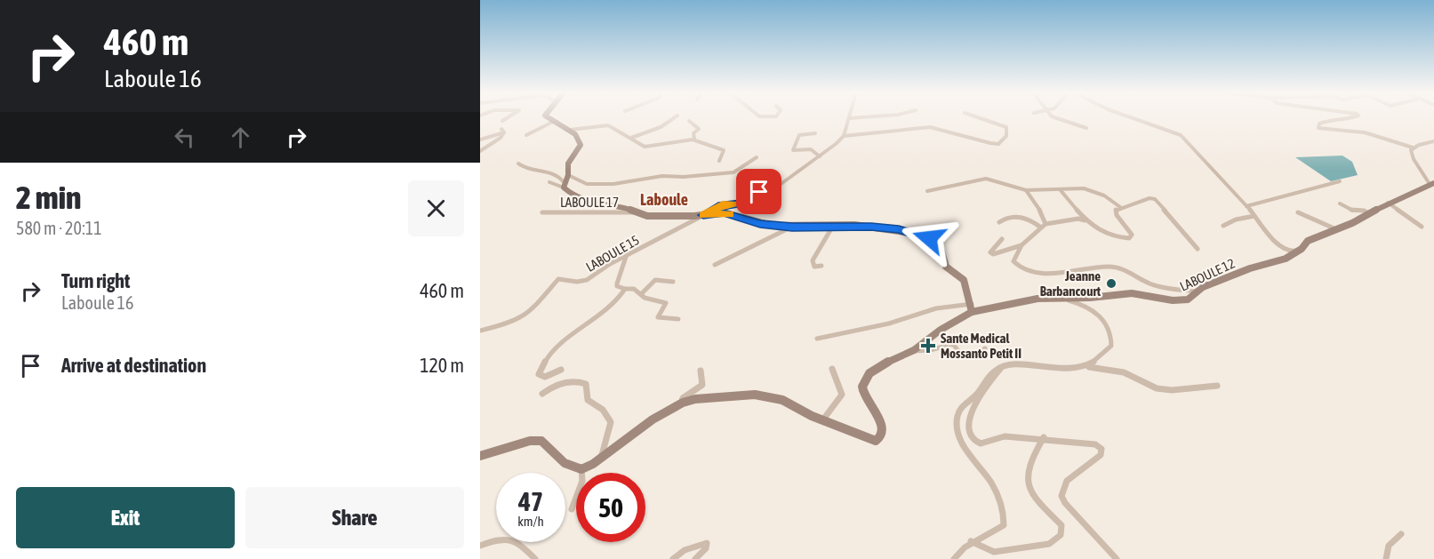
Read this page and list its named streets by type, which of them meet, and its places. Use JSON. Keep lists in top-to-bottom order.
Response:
{
  "streets": {
    "main road": ["LABOULE 12"],
    "street": ["LABOULE 17", "LABOULE 15"]
  },
  "districts": ["Laboule"],
  "places": {
    "other": ["Jeanne Barbancourt"],
    "health": ["Sante Medical Mossanto Petit II"]
  },
  "page": {
    "turn": ["460 m", "Laboule 16"],
    "heading": ["2 min", "580 m · 20:11"],
    "list": [
      {
        "name": "Turn right",
        "note": "Laboule 16",
        "value": "460 m"
      },
      {
        "name": "Arrive at destination",
        "value": "120 m"
      }
    ],
    "speed": "47 km/h",
    "limit": "50",
    "buttons": ["Exit", "Share"]
  }
}
